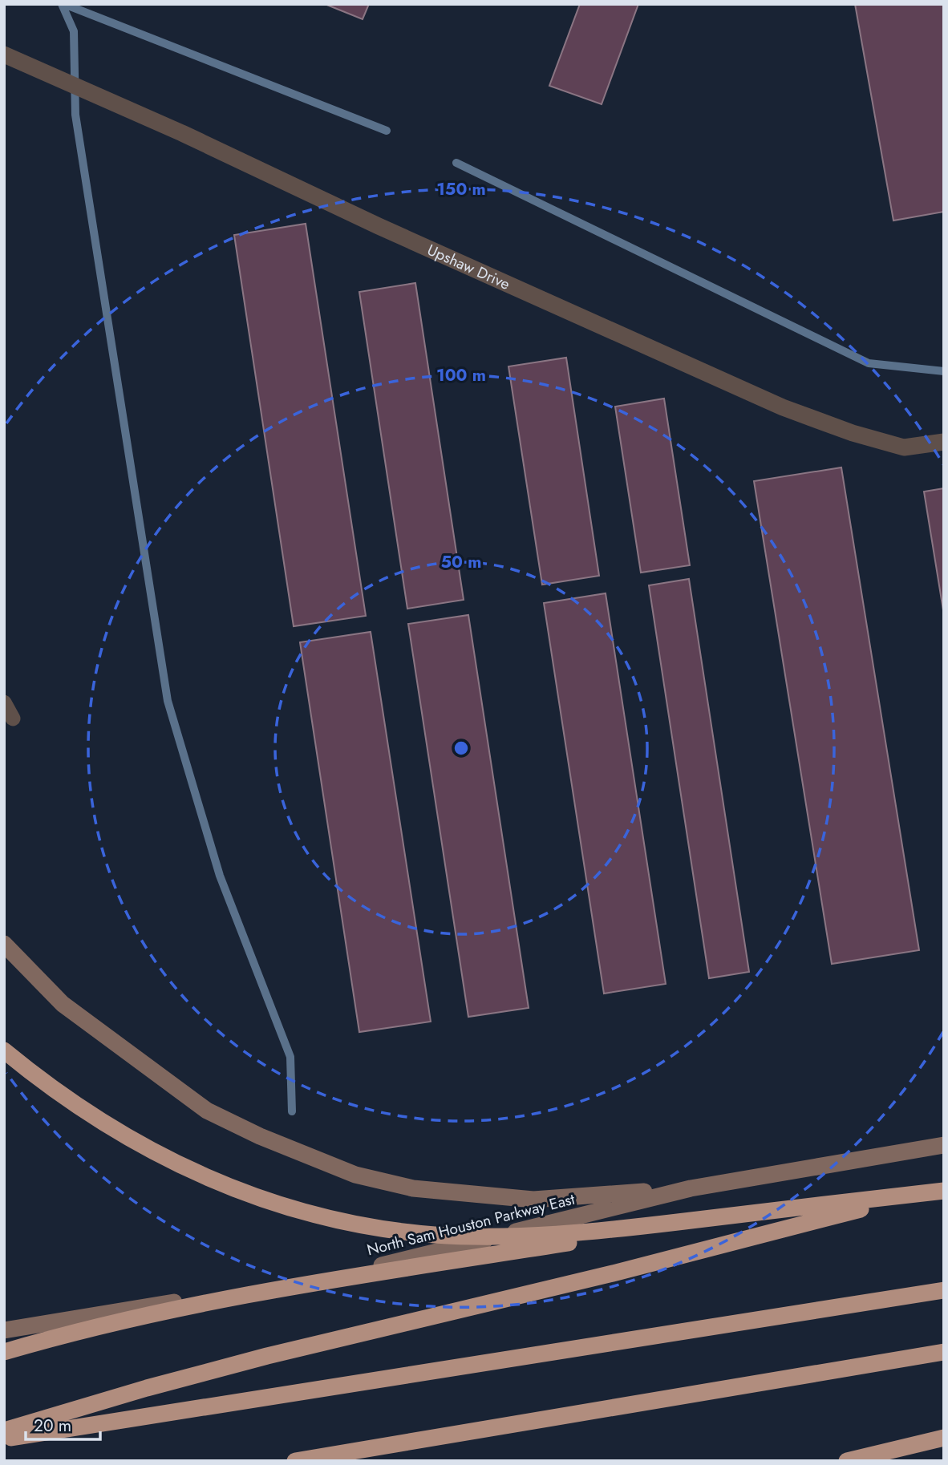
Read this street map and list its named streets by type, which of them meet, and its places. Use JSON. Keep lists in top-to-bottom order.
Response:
{
  "streets": {
    "main road": ["North Sam Houston Parkway East"],
    "street": ["Upshaw Drive"]
  },
  "scale_bar": "20 m",
  "rings": ["150 m", "100 m", "50 m"]
}
